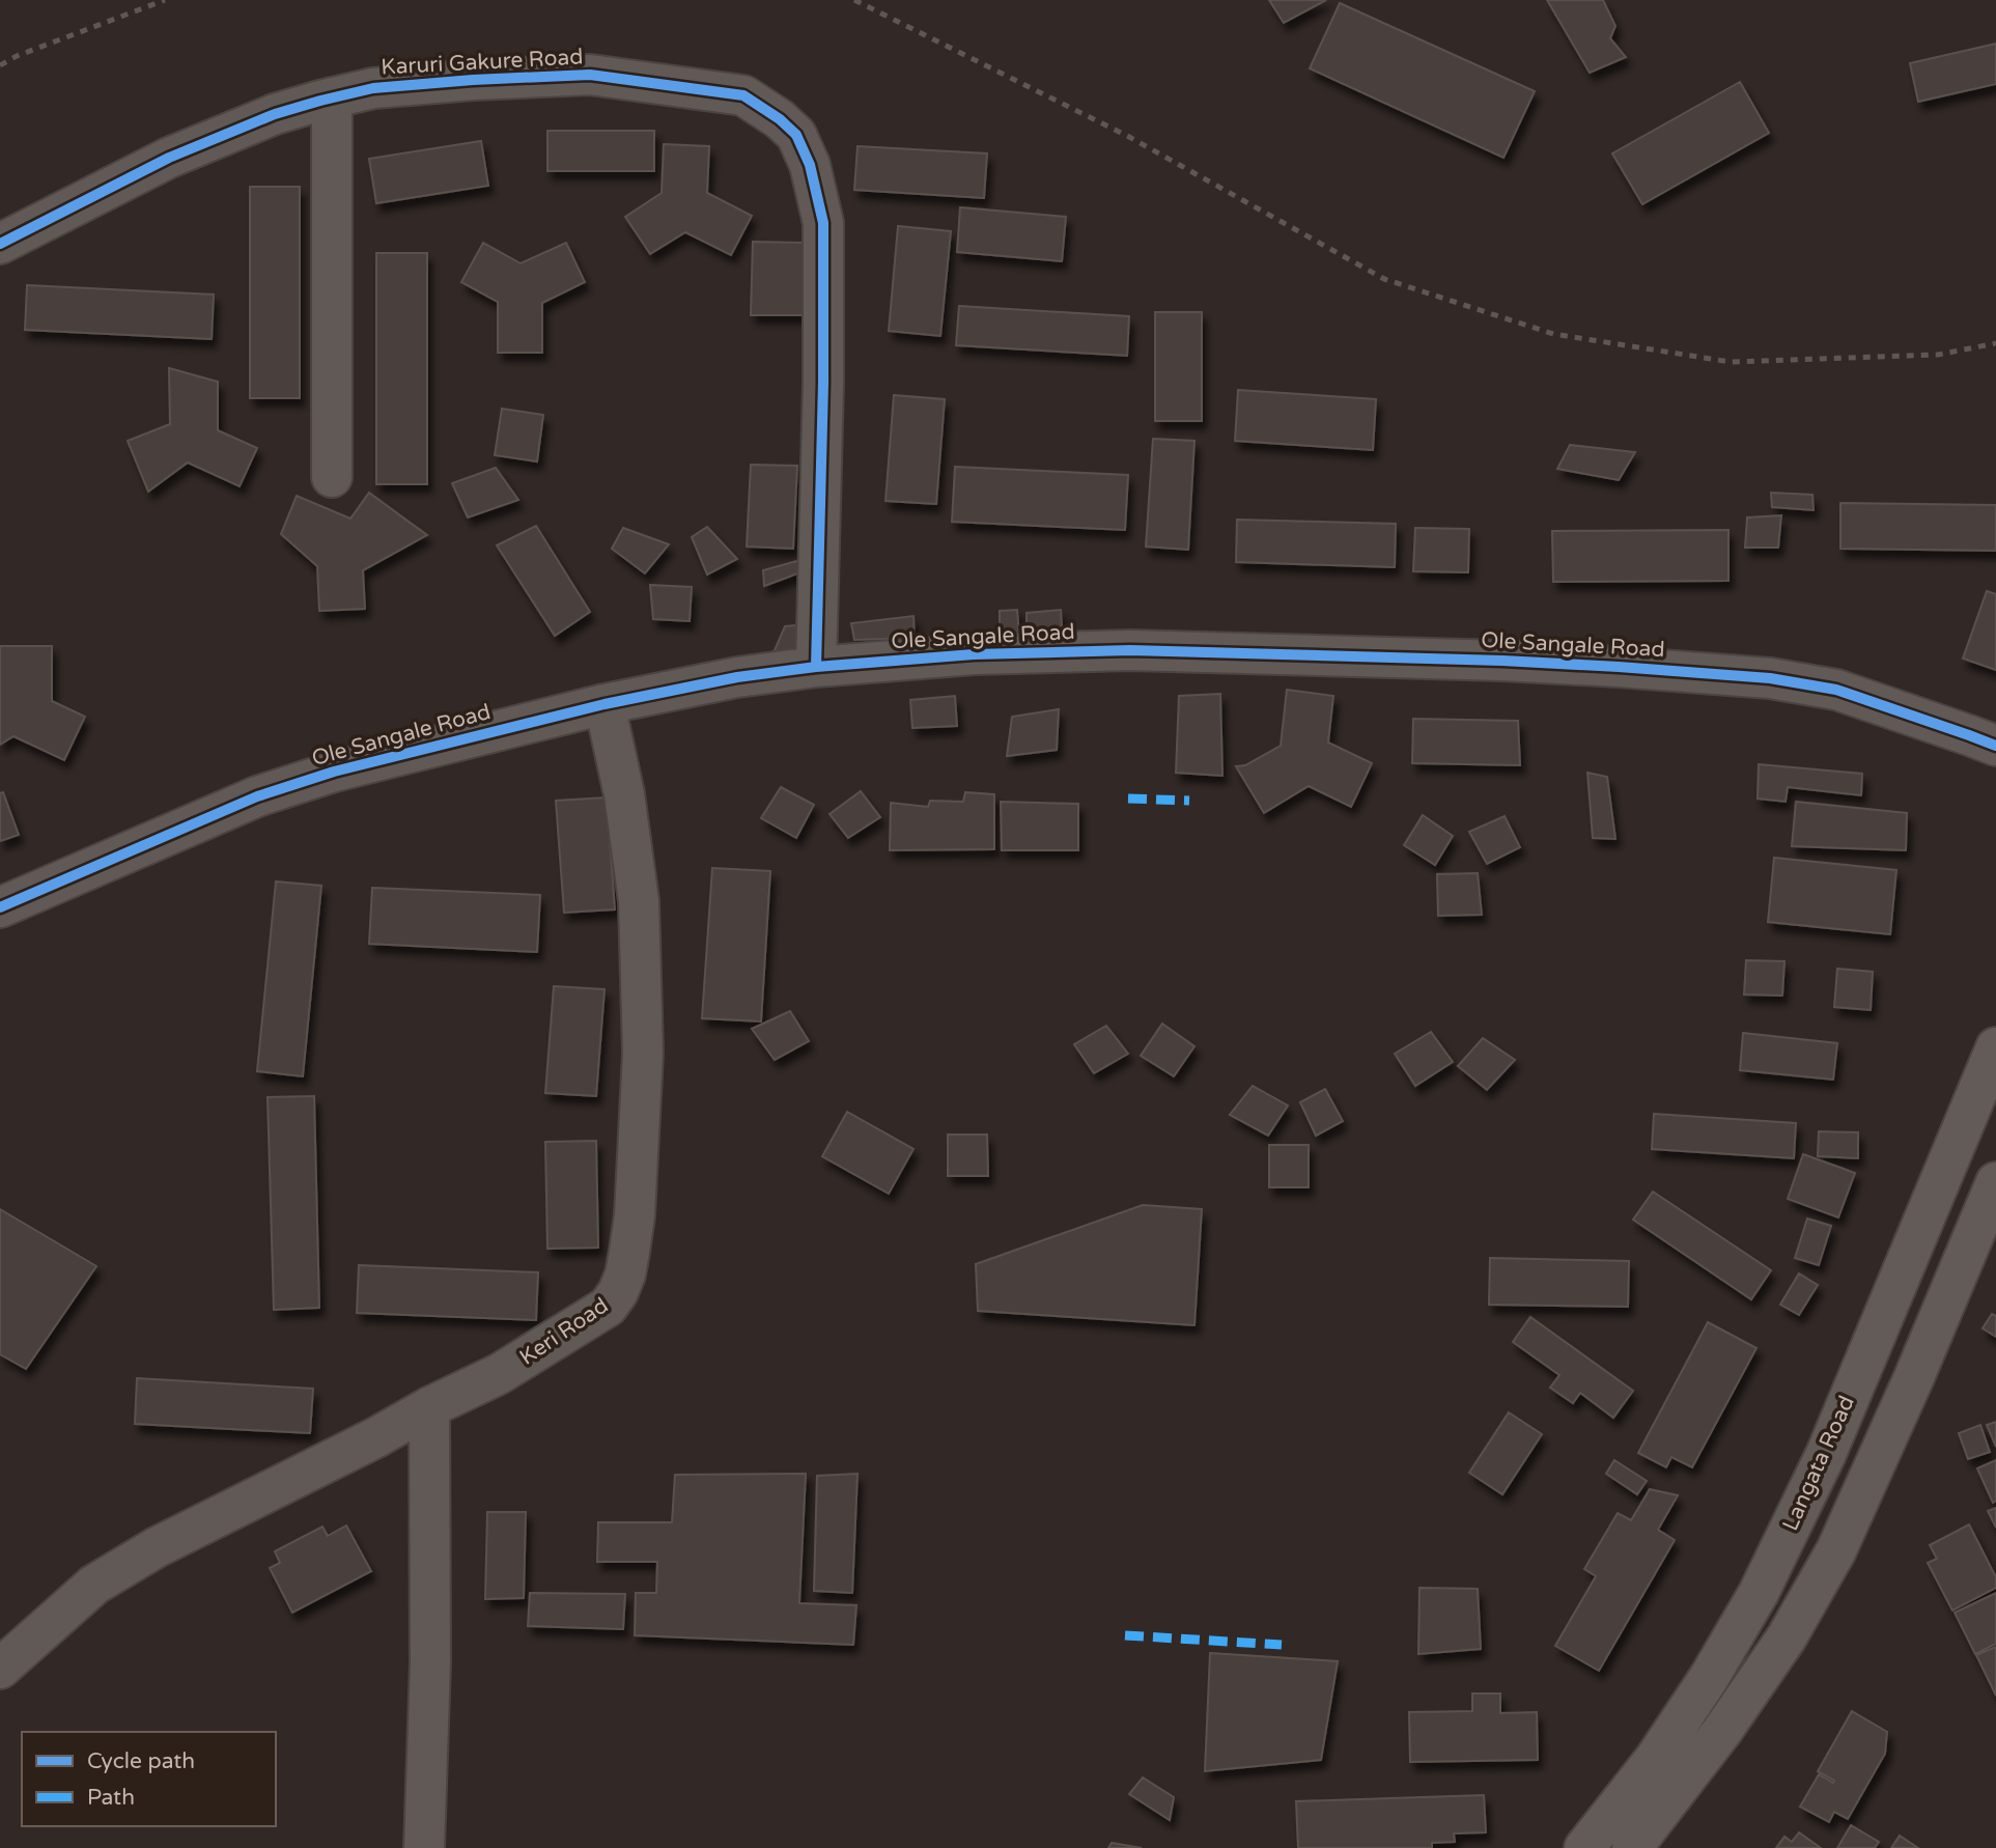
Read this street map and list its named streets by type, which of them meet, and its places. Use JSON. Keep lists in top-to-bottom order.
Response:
{
  "streets": {
    "main road": ["Langata Road"],
    "street": ["Karuri Gakure Road", "Ole Sangale Road", "Keri Road"]
  },
  "crossings": [
    ["Karuri Gakure Road", "Ole Sangale Road"],
    ["Ole Sangale Road", "Keri Road"]
  ],
  "legend": ["Cycle path", "Path"]
}
